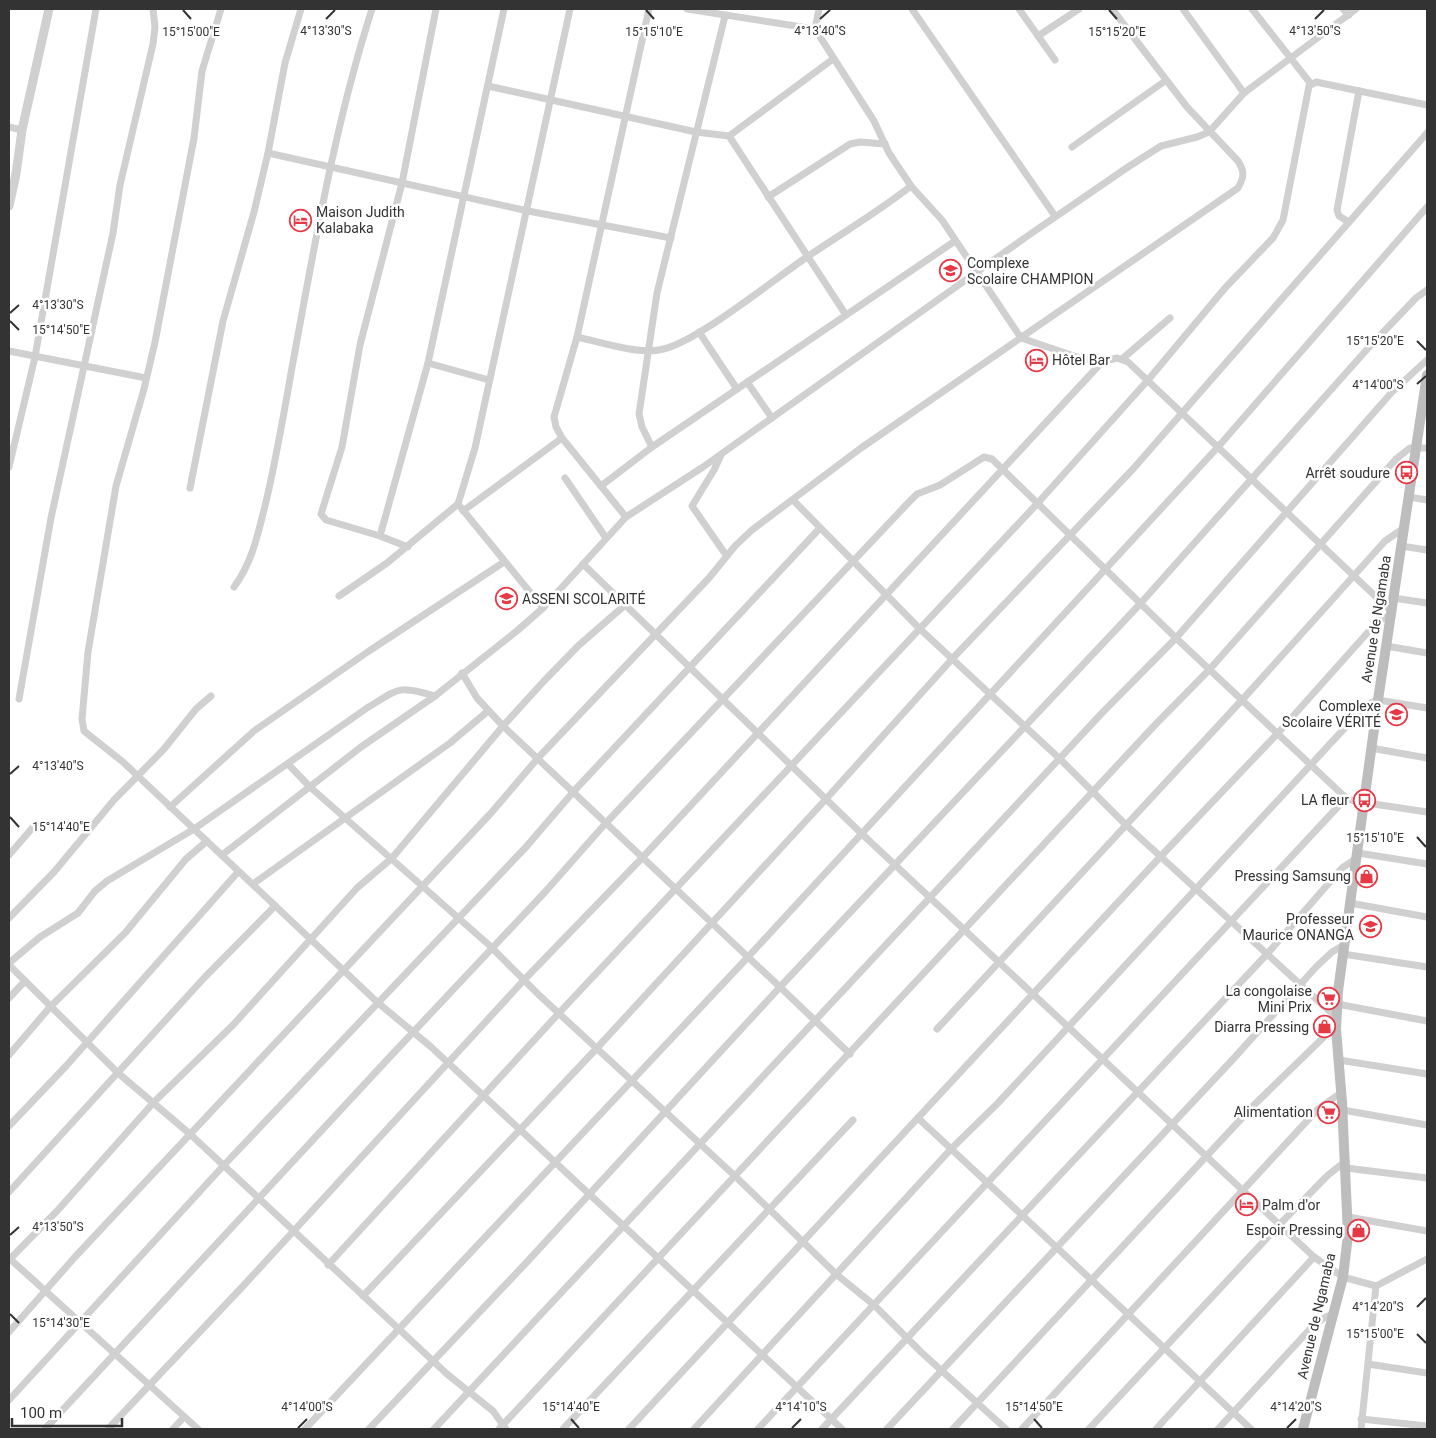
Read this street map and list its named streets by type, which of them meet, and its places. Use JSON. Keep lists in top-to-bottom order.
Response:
{
  "streets": {
    "main road": ["Avenue de Ngamaba"]
  },
  "places": {
    "hotel": ["Maison Judith Kalabaka", "Hôtel Bar", "Palm d'or"],
    "school or university": [
      "Complexe Scolaire CHAMPION",
      "ASSENI SCOLARITÉ",
      "Complexe Scolaire VÉRITÉ",
      "Professeur Maurice ONANGA"
    ],
    "bus stop": ["Arrêt soudure", "LA fleur"],
    "shop": ["Pressing Samsung", "Diarra Pressing", "Espoir Pressing"],
    "supermarket": ["La congolaise Mini Prix", "Alimentation"]
  },
  "scale_bar": "100 m",
  "coordinates": [
    "4°13'30\"S",
    "4°13'40\"S",
    "4°13'50\"S",
    "15°15'00\"E",
    "15°15'10\"E",
    "15°15'20\"E",
    "15°14'50\"E",
    "4°14'00\"S",
    "15°14'40\"E",
    "4°14'20\"S",
    "15°14'30\"E",
    "4°14'10\"S"
  ]
}
